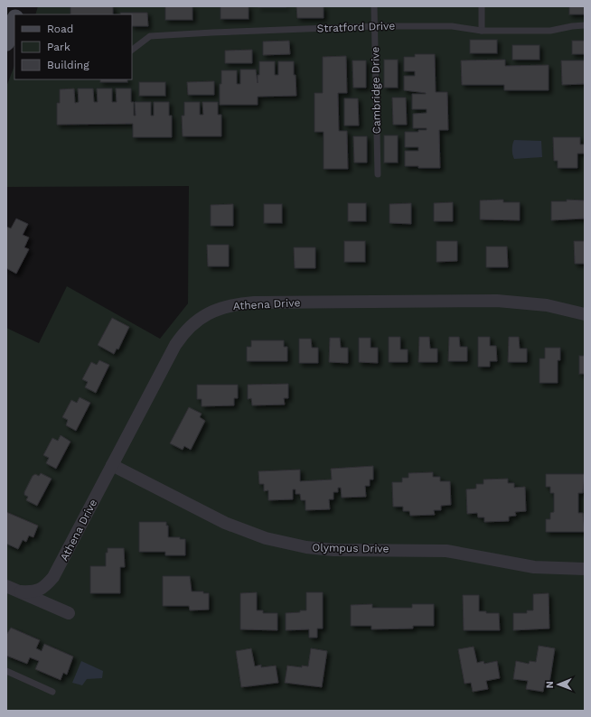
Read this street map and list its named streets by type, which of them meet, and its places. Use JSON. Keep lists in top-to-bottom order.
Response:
{
  "streets": {
    "street": ["Athena Drive", "Olympus Drive"],
    "lane": ["Stratford Drive", "Cambridge Drive"]
  },
  "crossings": [
    ["Stratford Drive", "Cambridge Drive"],
    ["Athena Drive", "Olympus Drive"]
  ],
  "legend": ["Road", "Park", "Building"],
  "north": "left"
}
